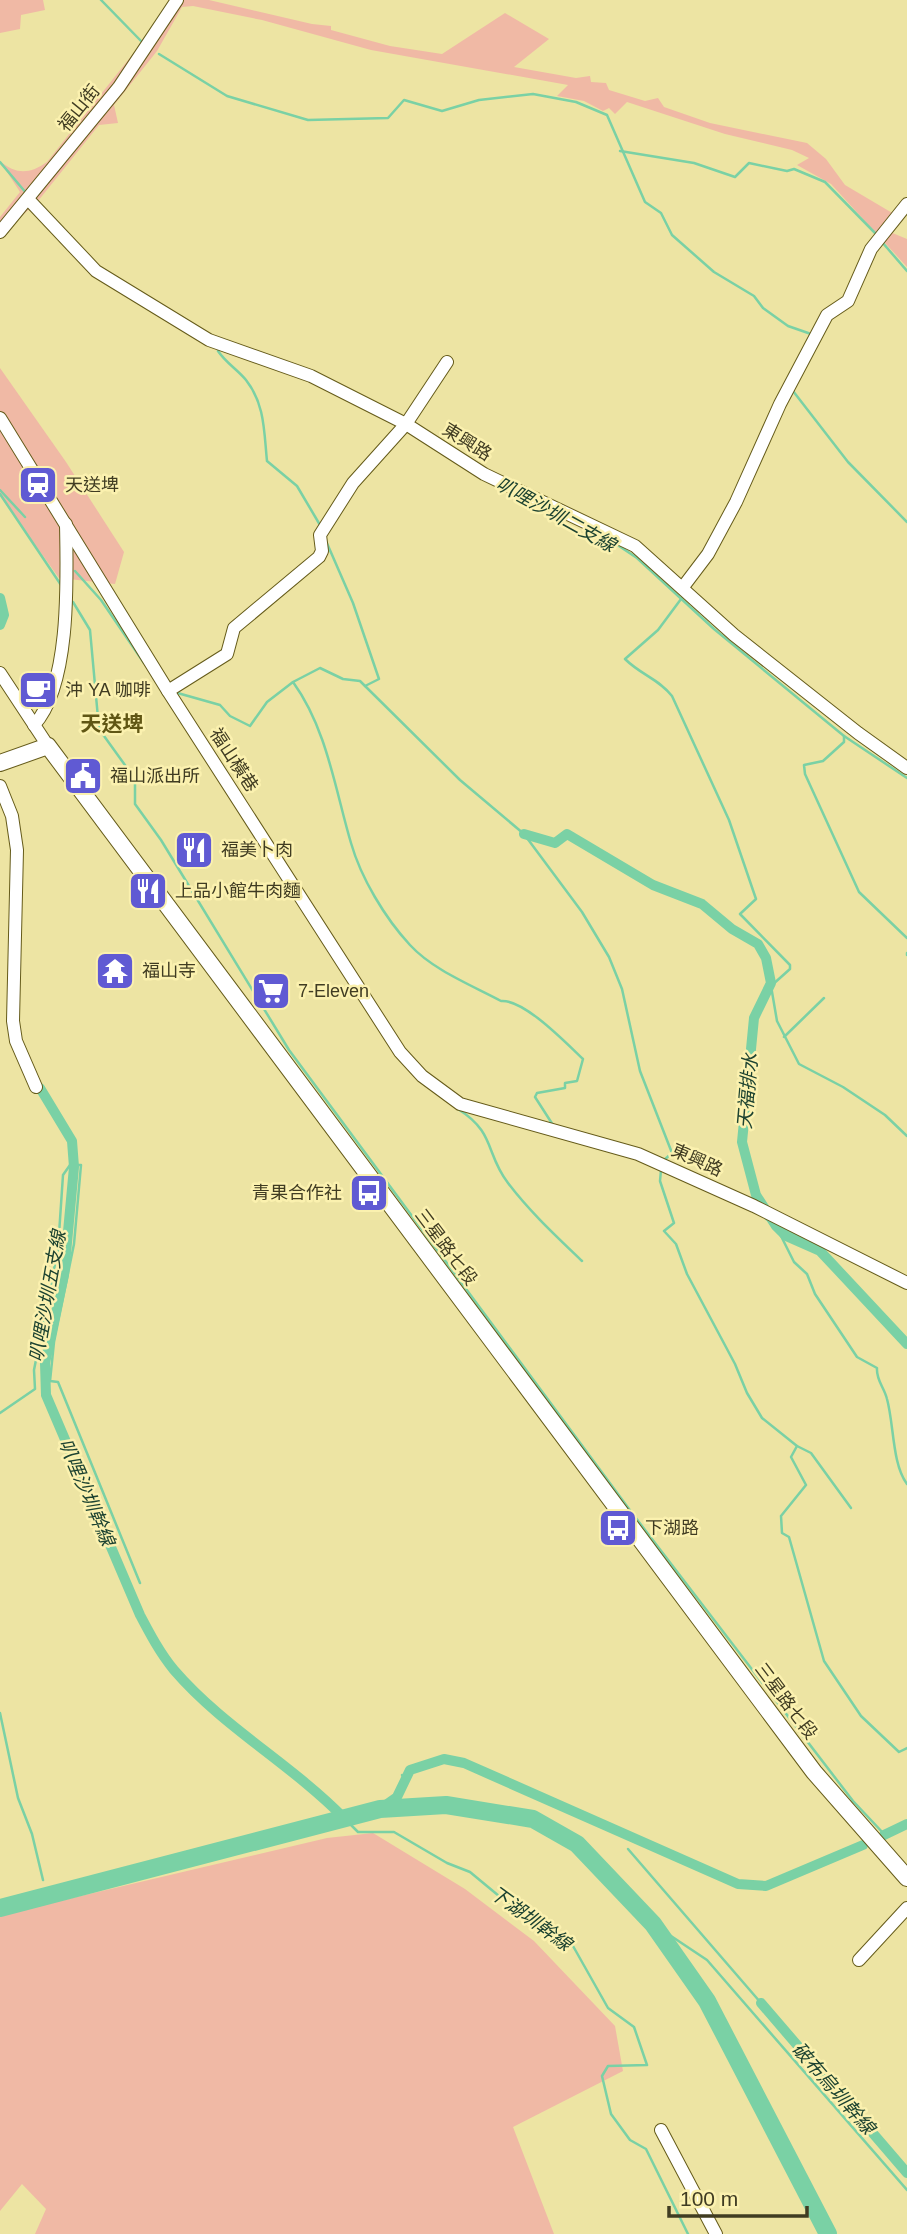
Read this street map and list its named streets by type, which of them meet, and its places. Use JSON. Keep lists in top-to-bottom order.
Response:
{
  "streets": {
    "main road": ["三星路七段"],
    "street": ["福山街", "東興路", "福山橫巷"]
  },
  "crossings": [
    ["福山街", "東興路"],
    ["東興路", "福山橫巷"]
  ],
  "districts": ["天送埤"],
  "water": [
    "叭哩沙圳二支線",
    "天福排水",
    "叭哩沙圳五支線",
    "叭哩沙圳幹線",
    "下湖圳幹線",
    "破布烏圳幹線"
  ],
  "places": {
    "station": ["天送埤"],
    "cafe": ["沖 YA 咖啡"],
    "public building": ["福山派出所"],
    "restaurant": ["福美卜肉", "上品小館牛肉麵"],
    "temple": ["福山寺"],
    "supermarket": ["7-Eleven"],
    "bus stop": ["青果合作社", "下湖路"]
  },
  "scale_bar": "100 m"
}
